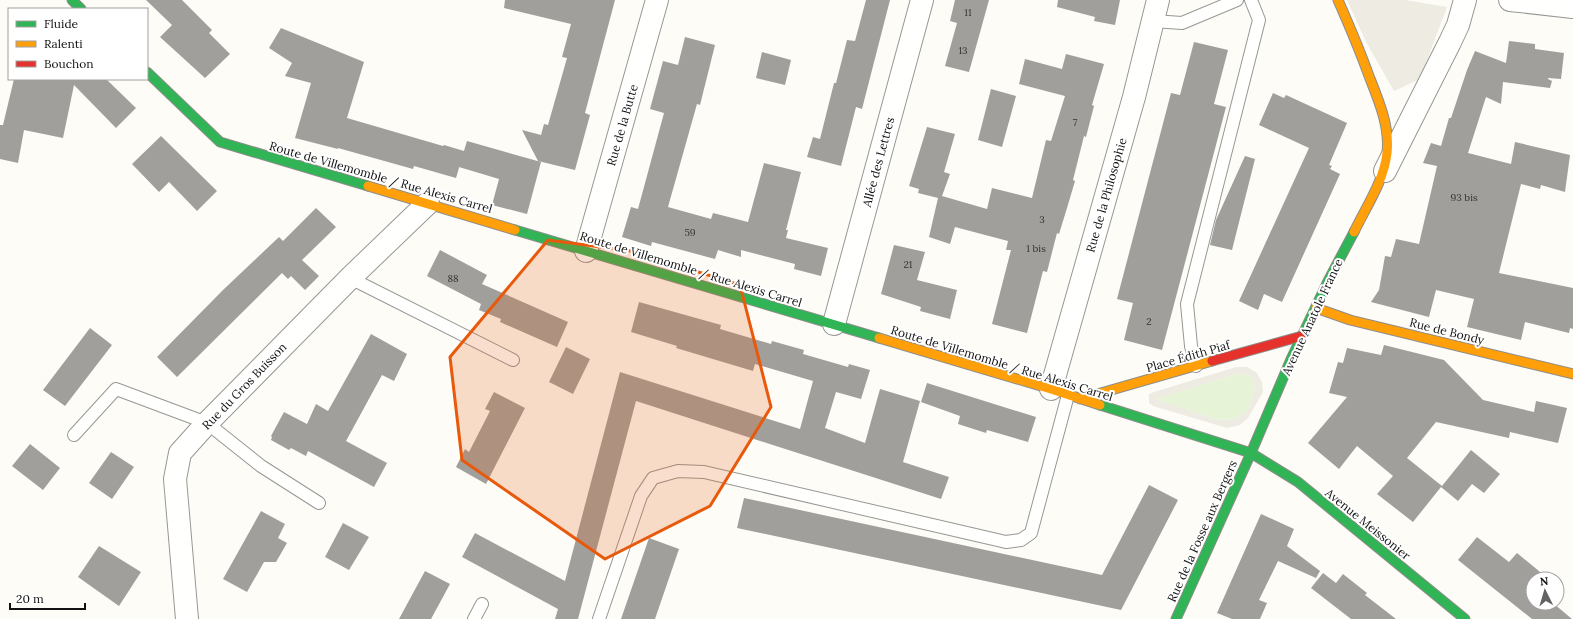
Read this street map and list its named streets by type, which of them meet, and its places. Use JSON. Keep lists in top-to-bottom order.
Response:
{
  "streets": {
    "street": [
      "Rue de la Butte",
      "Allée des Lettres",
      "Route de Villemomble / Rue Alexis Carrel",
      "Rue de la Philosophie",
      "Avenue Anatole France",
      "Rue de Bondy",
      "Place Édith Piaf",
      "Rue du Gros Buisson",
      "Avenue Meissonier",
      "Rue de la Fosse aux Bergers"
    ]
  },
  "crossings": [
    ["Rue de la Butte", "Route de Villemomble / Rue Alexis Carrel"],
    ["Allée des Lettres", "Route de Villemomble / Rue Alexis Carrel"],
    ["Route de Villemomble / Rue Alexis Carrel", "Rue de la Philosophie"],
    ["Route de Villemomble / Rue Alexis Carrel", "Avenue Anatole France"],
    ["Route de Villemomble / Rue Alexis Carrel", "Place Édith Piaf"],
    ["Route de Villemomble / Rue Alexis Carrel", "Rue du Gros Buisson"],
    ["Route de Villemomble / Rue Alexis Carrel", "Avenue Meissonier"],
    ["Route de Villemomble / Rue Alexis Carrel", "Rue de la Fosse aux Bergers"],
    ["Rue de la Philosophie", "Place Édith Piaf"],
    ["Avenue Anatole France", "Rue de Bondy"],
    ["Avenue Anatole France", "Place Édith Piaf"],
    ["Avenue Anatole France", "Avenue Meissonier"],
    ["Avenue Anatole France", "Rue de la Fosse aux Bergers"],
    ["Avenue Meissonier", "Rue de la Fosse aux Bergers"]
  ],
  "house_numbers": [
    "11",
    "13",
    "7",
    "93 bis",
    "3",
    "59",
    "1 bis",
    "21",
    "88",
    "2"
  ],
  "legend": ["Fluide", "Ralenti", "Bouchon"],
  "scale_bar": "20 m",
  "north": "top"
}
